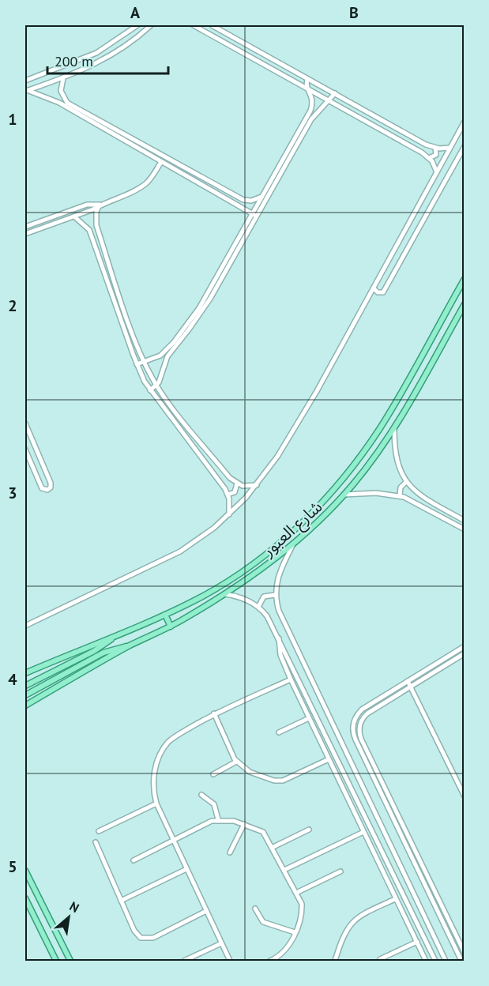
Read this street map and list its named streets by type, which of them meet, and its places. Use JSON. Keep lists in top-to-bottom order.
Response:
{
  "streets": {
    "main road": ["شارع العبور"]
  },
  "scale_bar": "200 m",
  "north": "top right",
  "grid": {
    "columns": ["A", "B"],
    "rows": [
      "1",
      "2",
      "3",
      "4",
      "5"
    ]
  }
}
